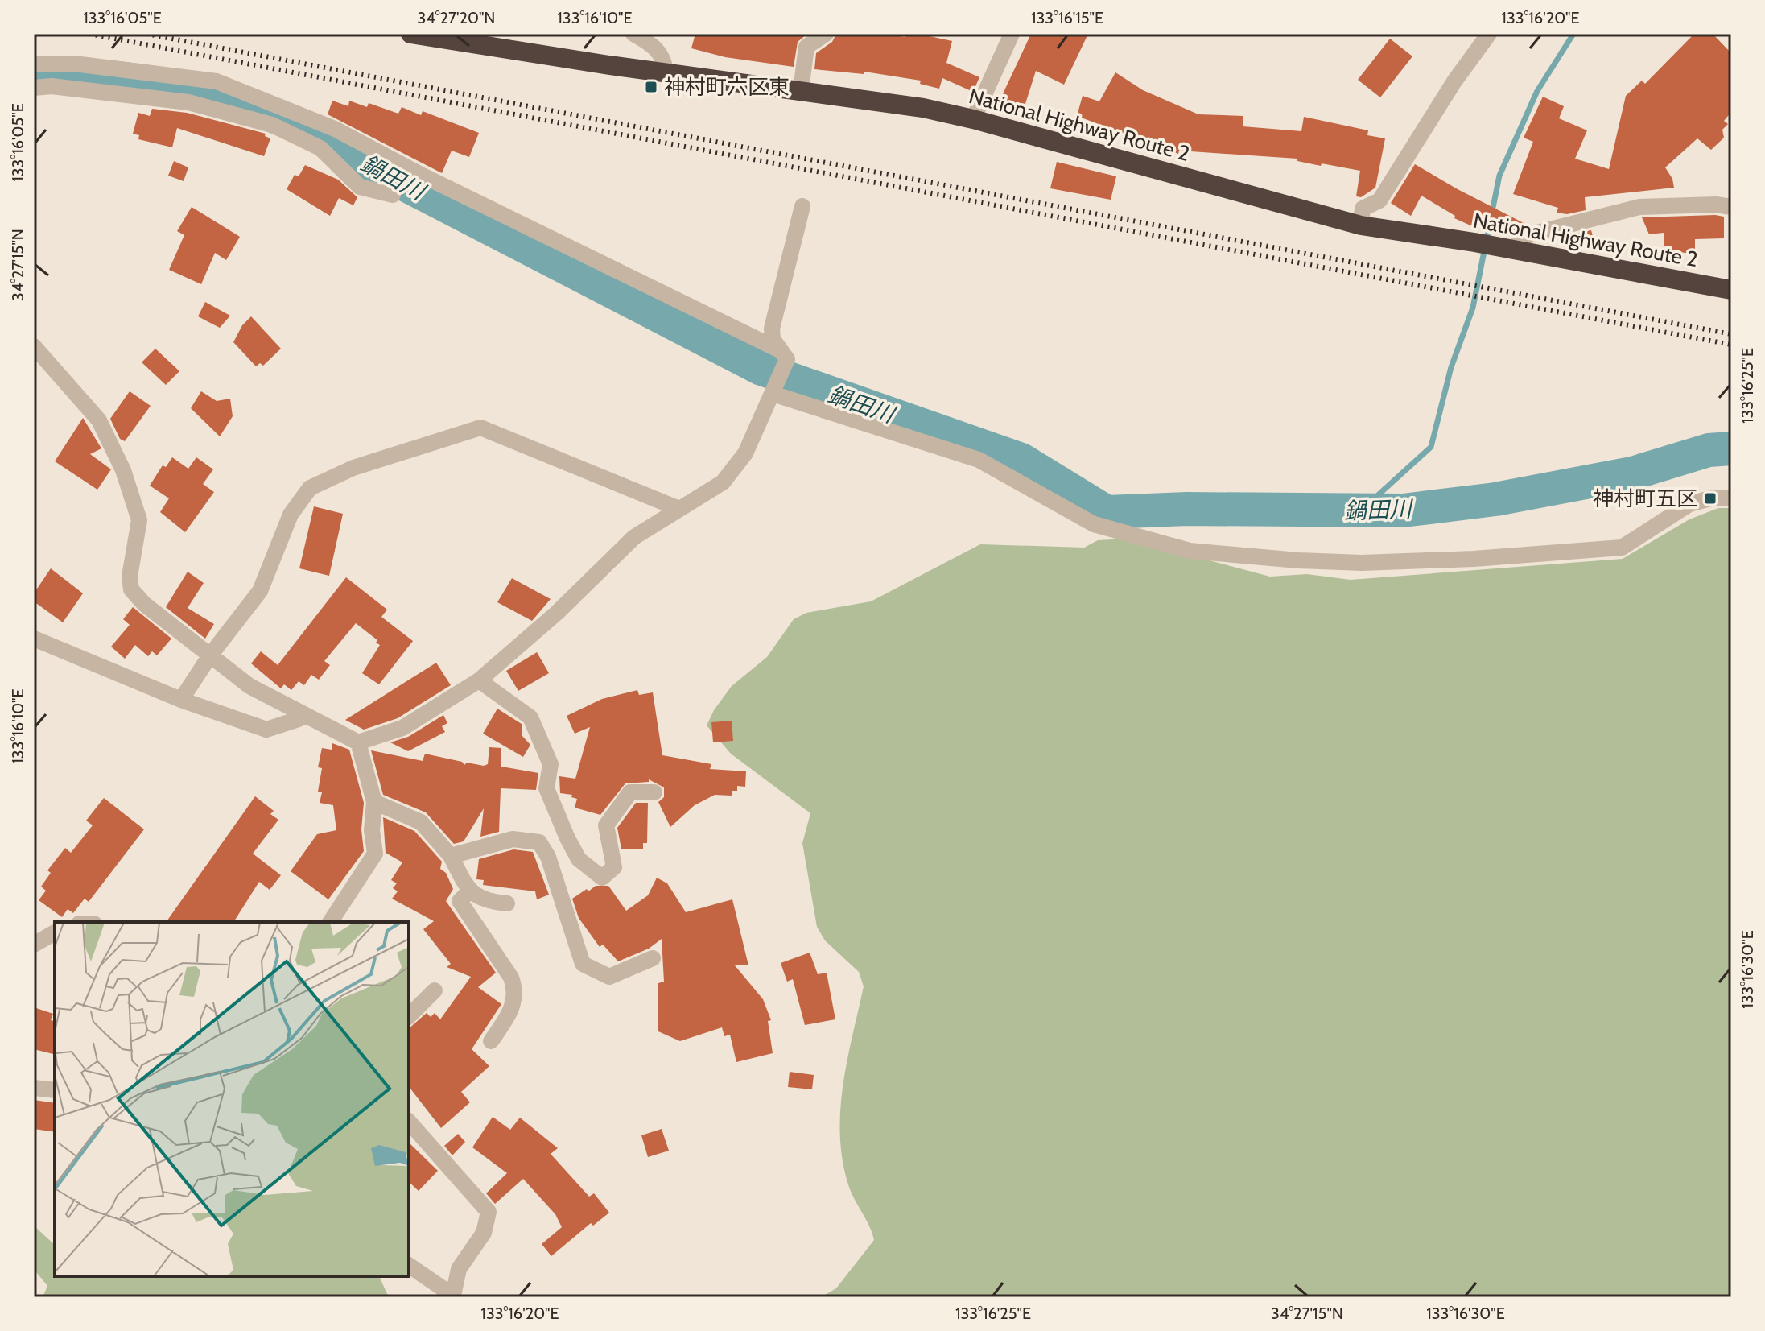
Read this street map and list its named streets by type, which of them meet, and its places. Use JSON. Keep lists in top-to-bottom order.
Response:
{
  "streets": {
    "highway": ["National Highway Route 2"]
  },
  "water": ["鍋田川"],
  "places": {
    "transit": ["神村町六区東", "神村町五区"]
  },
  "coordinates": [
    "133°16'05\"E",
    "34°27'20\"N",
    "133°16'10\"E",
    "133°16'15\"E",
    "133°16'20\"E",
    "34°27'15\"N",
    "133°16'25\"E",
    "133°16'30\"E"
  ]
}
